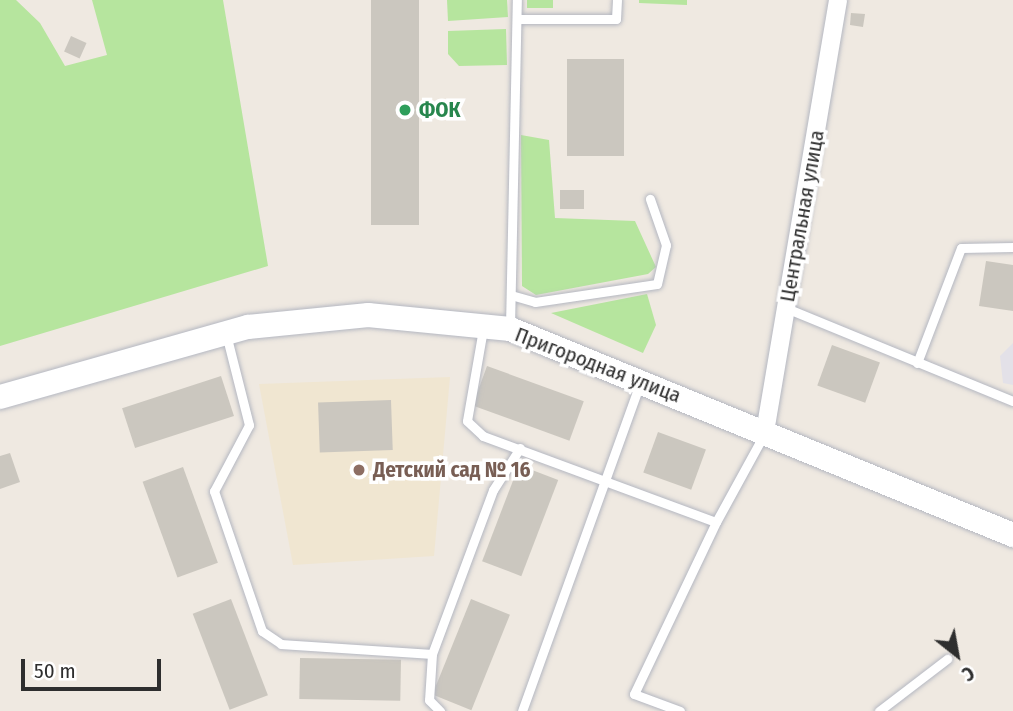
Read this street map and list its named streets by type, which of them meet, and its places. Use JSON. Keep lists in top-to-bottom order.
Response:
{
  "streets": {
    "main road": ["Пригородная улица"],
    "street": ["Центральная улица"]
  },
  "crossings": [
    ["Центральная улица", "Пригородная улица"]
  ],
  "places": ["ФОК", "Детский сад № 16"],
  "scale_bar": "50 m",
  "north": "bottom right"
}
